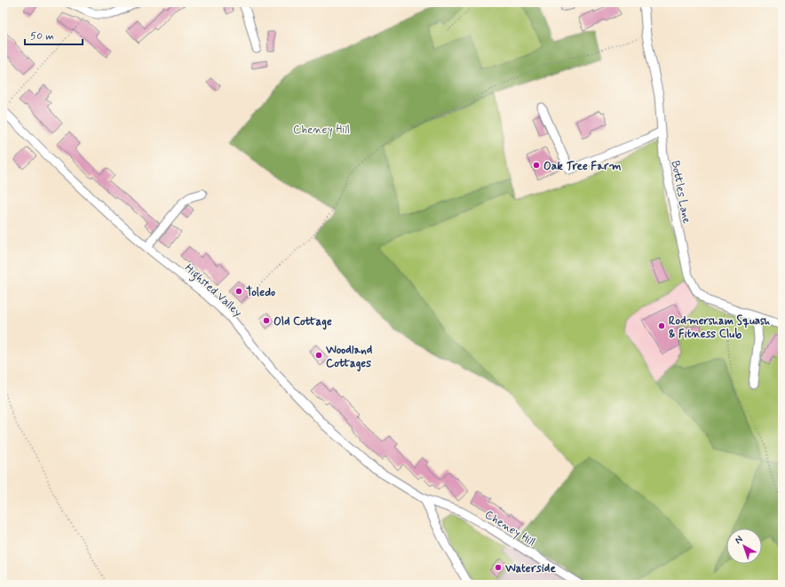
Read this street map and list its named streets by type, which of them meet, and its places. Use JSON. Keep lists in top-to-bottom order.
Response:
{
  "streets": {
    "street": ["Bottles Lane", "Highsted Valley", "Cheney Hill"]
  },
  "crossings": [
    ["Highsted Valley", "Cheney Hill"]
  ],
  "parks": ["Cheney Hill"],
  "places": [
    "Oak Tree Farm",
    "Toledo",
    "Old Cottage",
    "Rodmersham Squash & Fitness Club",
    "Woodland Cottages",
    "Waterside"
  ],
  "scale_bar": "50 m",
  "north": "top left"
}
